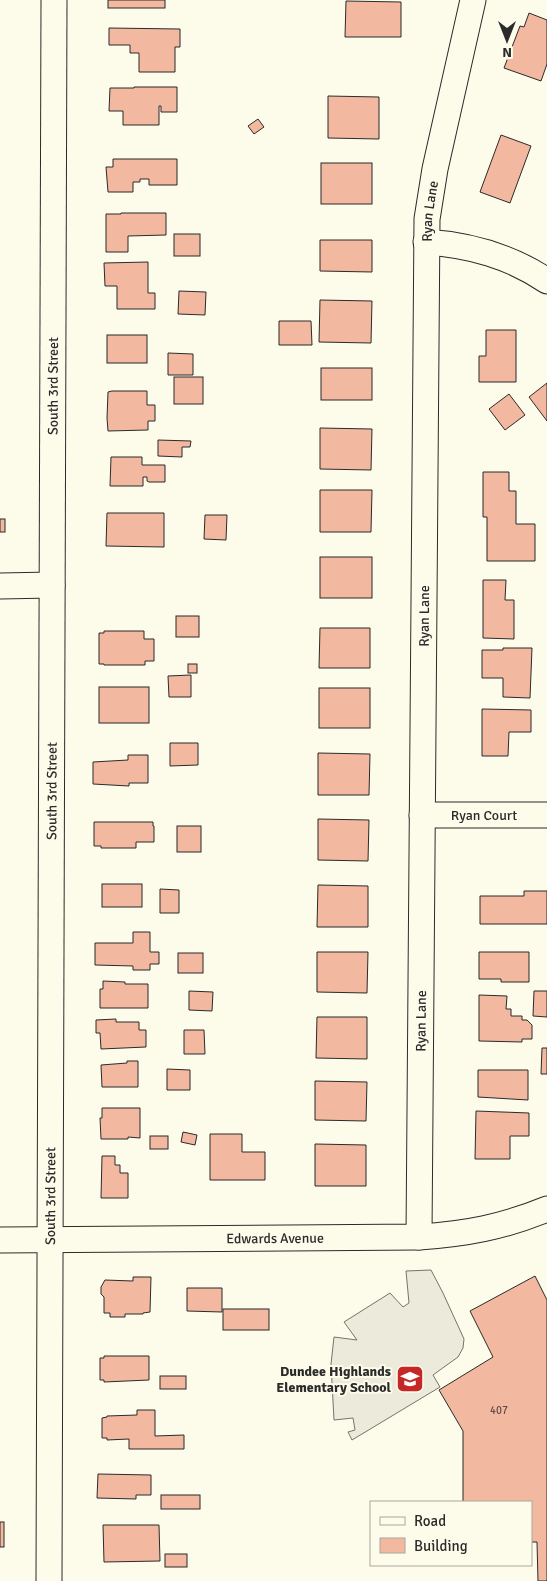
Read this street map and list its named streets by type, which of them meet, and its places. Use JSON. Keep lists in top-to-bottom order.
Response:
{
  "streets": {
    "street": [
      "Ryan Lane",
      "South 3rd Street",
      "Ryan Court",
      "Edwards Avenue"
    ]
  },
  "crossings": [
    ["Ryan Lane", "Ryan Court"],
    ["Ryan Lane", "Edwards Avenue"],
    ["South 3rd Street", "Edwards Avenue"]
  ],
  "places": {
    "school or university": ["Dundee Highlands Elementary School"]
  },
  "house_numbers": ["407"],
  "legend": ["Road", "Building"],
  "north": "bottom"
}
